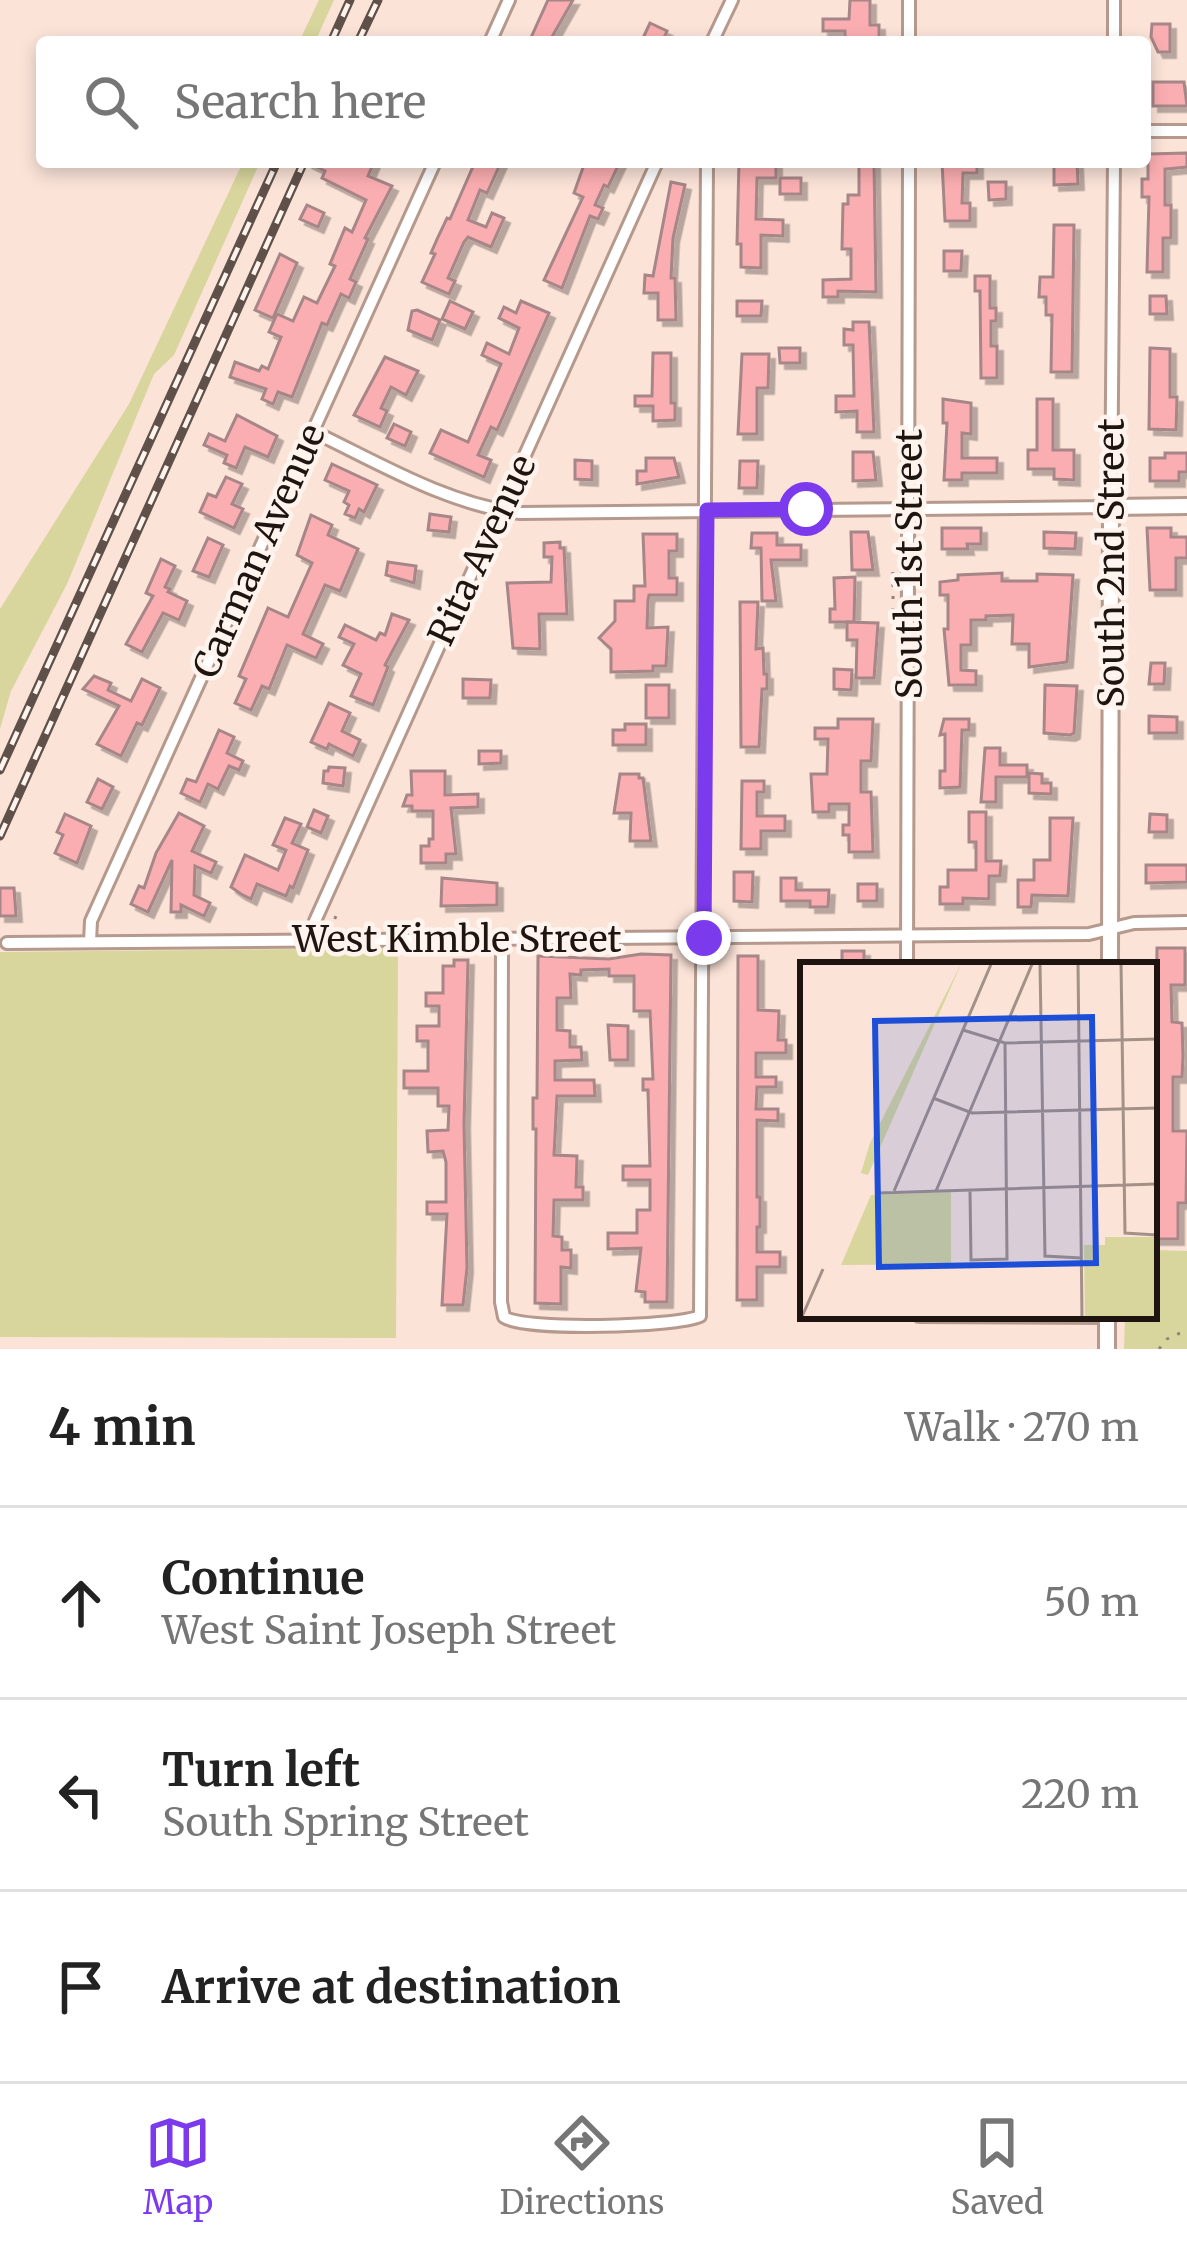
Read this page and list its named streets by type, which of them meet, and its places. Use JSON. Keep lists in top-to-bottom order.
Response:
{
  "streets": {
    "street": [
      "Rita Avenue",
      "Carman Avenue",
      "South 2nd Street",
      "South 1st Street",
      "West Kimble Street"
    ]
  },
  "crossings": [
    ["Rita Avenue", "West Kimble Street"],
    ["Carman Avenue", "West Kimble Street"],
    ["South 2nd Street", "West Kimble Street"],
    ["South 1st Street", "West Kimble Street"]
  ],
  "page": {
    "search": "Search here",
    "heading": ["4 min", "Walk · 270 m"],
    "list": [
      ["Continue", "West Saint Joseph Street", "50 m"],
      ["Turn left", "South Spring Street", "220 m"],
      "Arrive at destination"
    ],
    "nav": ["Map", "Directions", "Saved"]
  }
}
